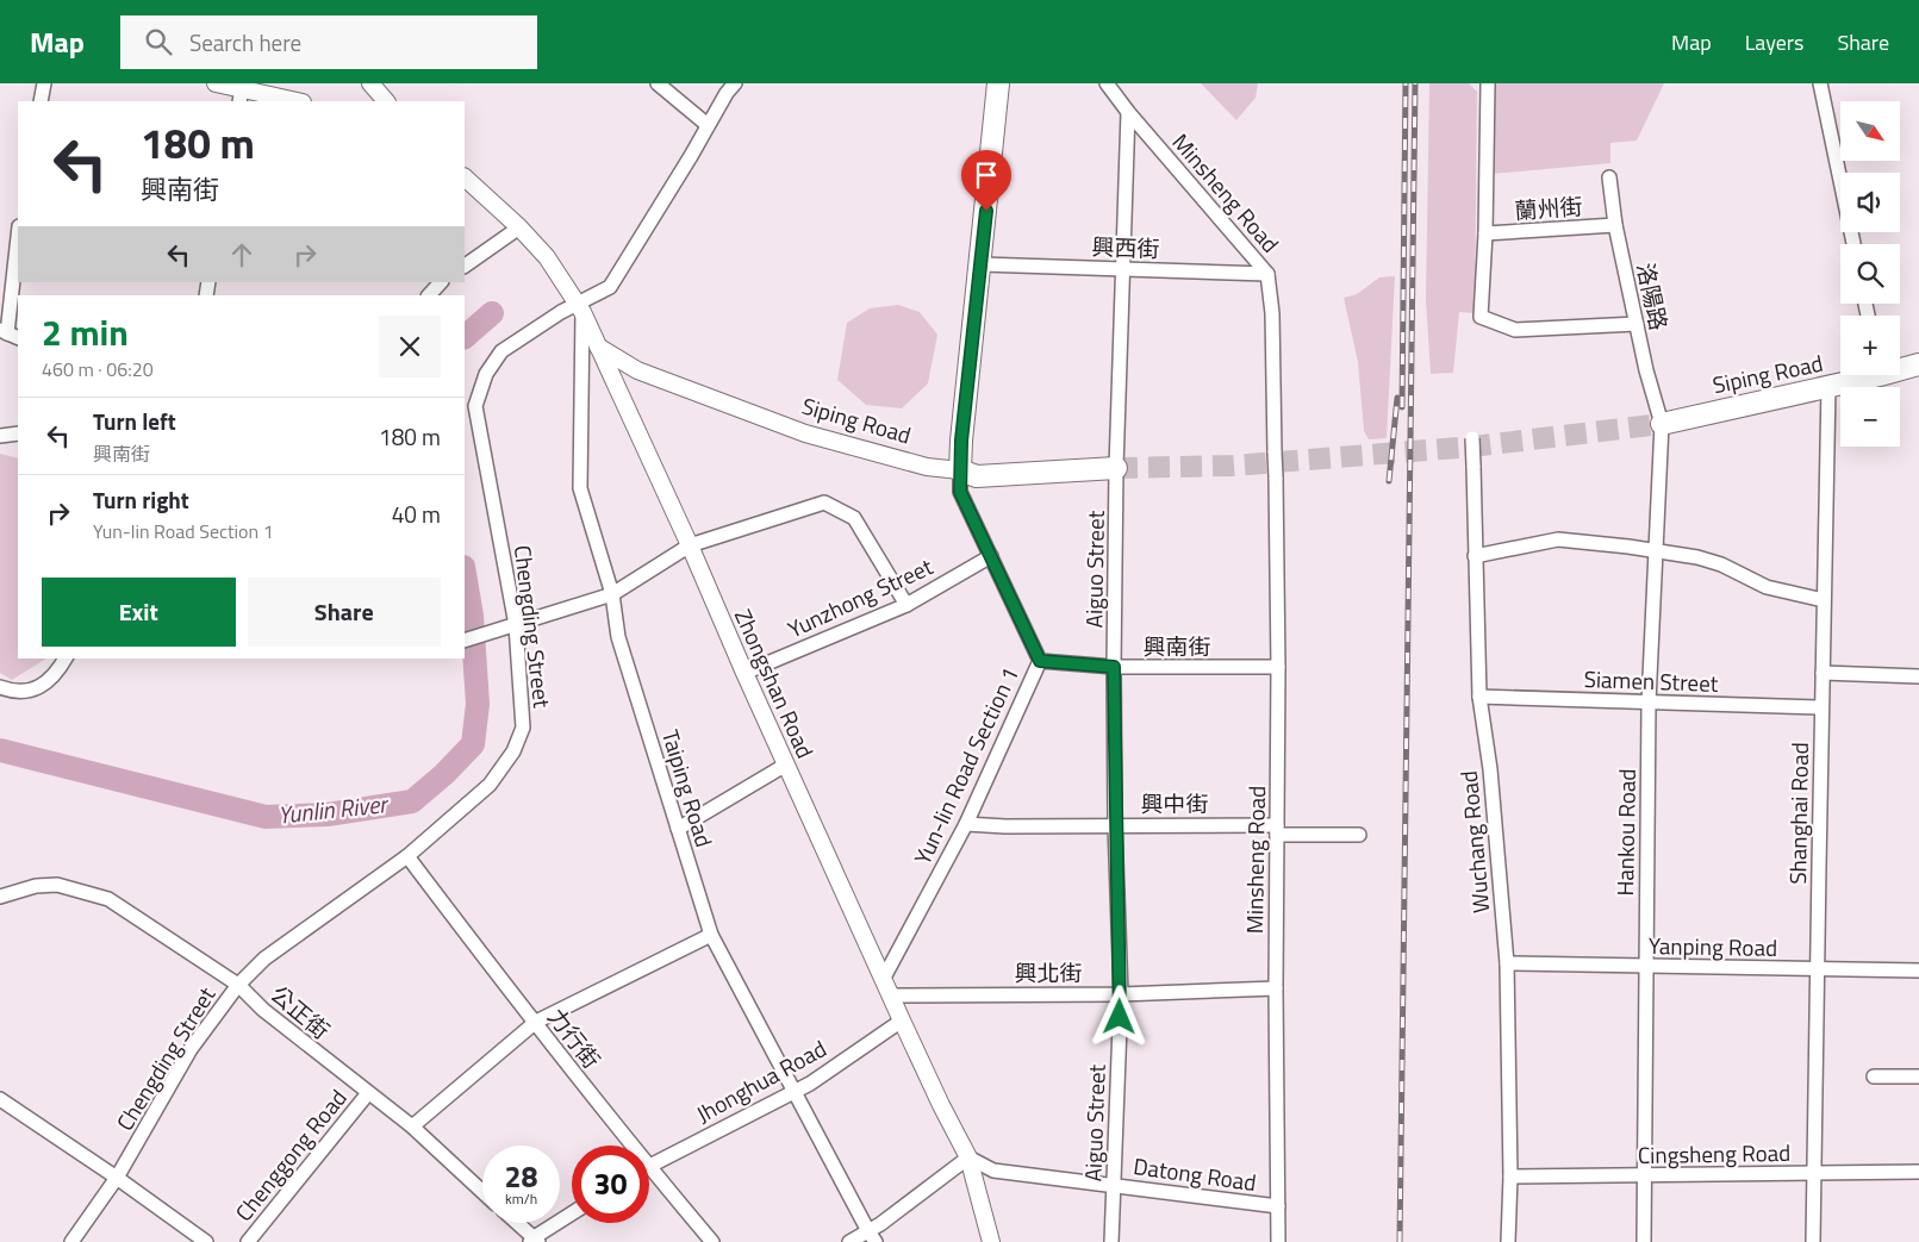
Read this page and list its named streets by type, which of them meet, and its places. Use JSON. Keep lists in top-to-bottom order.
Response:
{
  "streets": {
    "main road": ["Siping Road"],
    "street": [
      "Minsheng Road",
      "蘭州街",
      "興西街",
      "洛陽路",
      "Aiguo Street",
      "Yunzhong Street",
      "Chengding Street",
      "興南街",
      "Siamen Street",
      "Zhongshan Road",
      "Yun-lin Road Section 1",
      "Taiping Road",
      "興中街",
      "Shanghai Road",
      "Hankou Road",
      "Wuchang Road",
      "Yanping Road",
      "興北街",
      "公正街",
      "力行街",
      "Jhonghua Road",
      "Cingsheng Road",
      "Chenggong Road",
      "Datong Road"
    ]
  },
  "crossings": [
    ["Minsheng Road", "興西街"],
    ["Minsheng Road", "Aiguo Street"],
    ["Minsheng Road", "興南街"],
    ["Minsheng Road", "興中街"],
    ["Minsheng Road", "興北街"],
    ["Minsheng Road", "Datong Road"],
    ["蘭州街", "洛陽路"],
    ["興西街", "Aiguo Street"],
    ["洛陽路", "Siping Road"],
    ["洛陽路", "Hankou Road"],
    ["Siping Road", "Aiguo Street"],
    ["Siping Road", "Zhongshan Road"],
    ["Siping Road", "Yun-lin Road Section 1"],
    ["Siping Road", "Shanghai Road"],
    ["Siping Road", "Hankou Road"],
    ["Aiguo Street", "興南街"],
    ["Aiguo Street", "興中街"],
    ["Aiguo Street", "興北街"],
    ["Aiguo Street", "Datong Road"],
    ["Yunzhong Street", "Zhongshan Road"],
    ["Yunzhong Street", "Yun-lin Road Section 1"],
    ["Chengding Street", "Zhongshan Road"],
    ["Chengding Street", "Taiping Road"],
    ["Chengding Street", "公正街"],
    ["Chengding Street", "力行街"],
    ["興南街", "Yun-lin Road Section 1"],
    ["Siamen Street", "Shanghai Road"],
    ["Siamen Street", "Hankou Road"],
    ["Siamen Street", "Wuchang Road"],
    ["Zhongshan Road", "Yun-lin Road Section 1"],
    ["Zhongshan Road", "Taiping Road"],
    ["Zhongshan Road", "興北街"],
    ["Zhongshan Road", "Jhonghua Road"],
    ["Zhongshan Road", "Datong Road"],
    ["Yun-lin Road Section 1", "興中街"],
    ["Taiping Road", "Jhonghua Road"],
    ["Shanghai Road", "Yanping Road"],
    ["Shanghai Road", "Cingsheng Road"],
    ["Hankou Road", "Yanping Road"],
    ["Hankou Road", "Cingsheng Road"],
    ["Wuchang Road", "Yanping Road"],
    ["Wuchang Road", "Cingsheng Road"],
    ["公正街", "Chenggong Road"]
  ],
  "water": ["Yunlin River"],
  "north": "bottom right",
  "page": {
    "header": "Map",
    "search": "Search here",
    "nav": ["Map", "Layers", "Share"],
    "map_buttons": ["+", "−"],
    "turn": ["180 m", "興南街"],
    "heading": ["2 min", "460 m · 06:20"],
    "list": [
      {
        "name": "Turn left",
        "note": "興南街",
        "value": "180 m"
      },
      {
        "name": "Turn right",
        "note": "Yun-lin Road Section 1",
        "value": "40 m"
      }
    ],
    "buttons": ["Exit", "Share"],
    "speed": "28 km/h",
    "limit": "30"
  }
}
